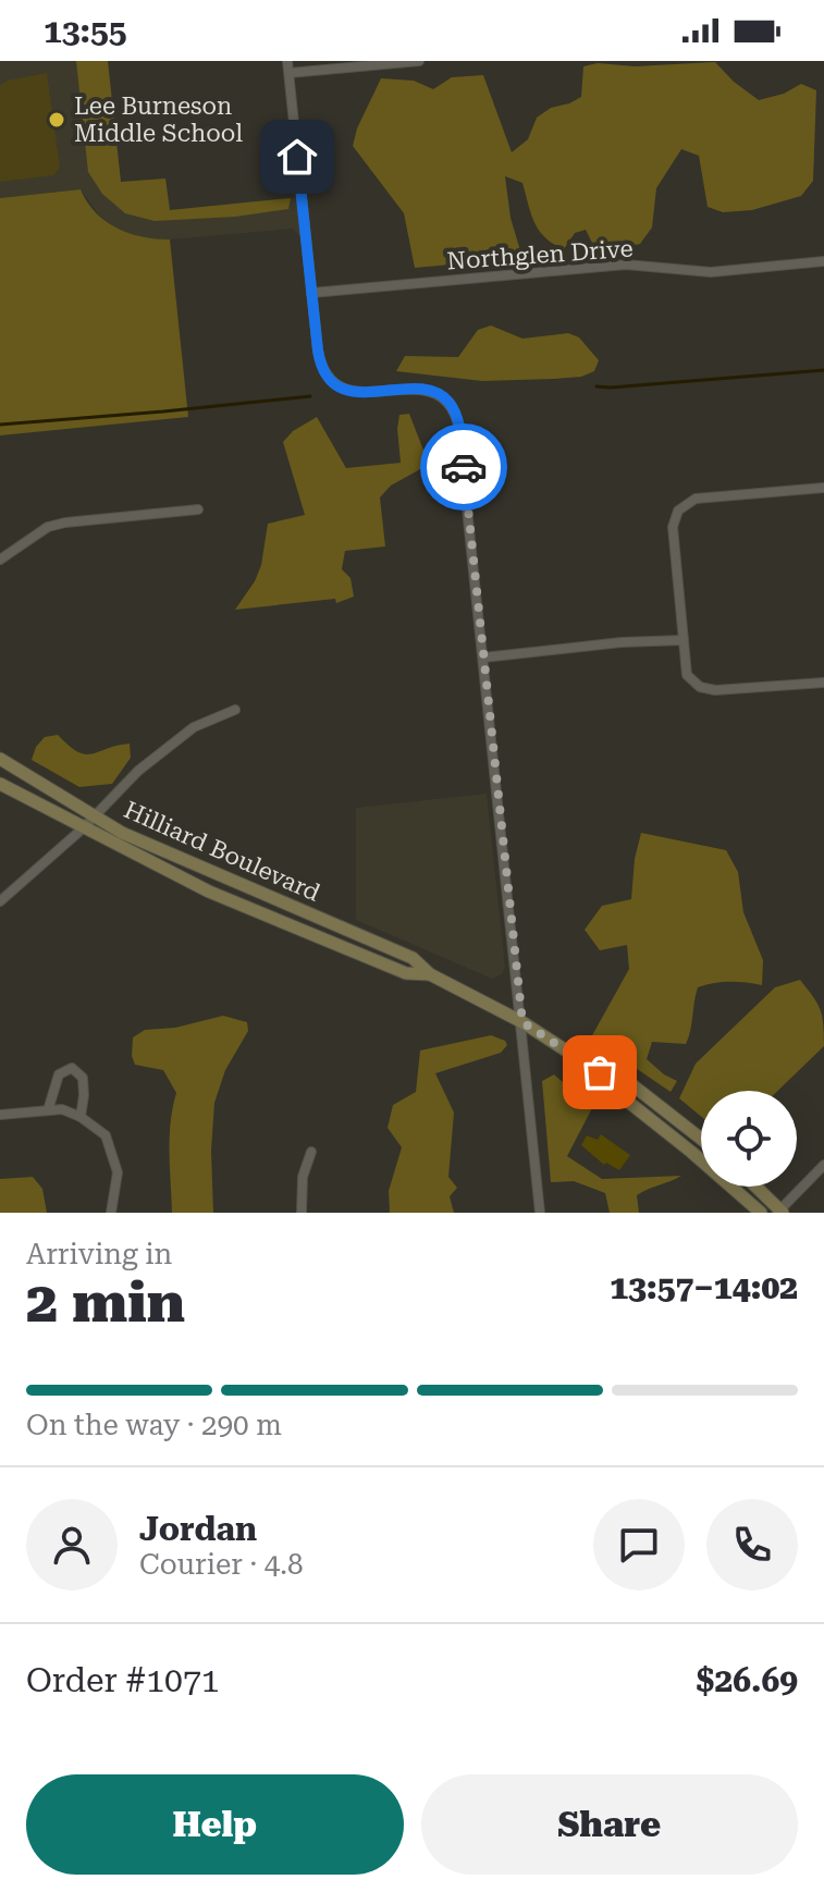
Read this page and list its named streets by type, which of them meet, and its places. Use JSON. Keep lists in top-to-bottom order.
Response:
{
  "streets": {
    "main road": ["Hilliard Boulevard"],
    "street": ["Northglen Drive"]
  },
  "places": ["Lee Burneson Middle School"],
  "page": {
    "status": "13:55",
    "heading": ["2 min", "Arriving in", "13:57–14:02"],
    "panel": [
      "Jordan",
      "Courier · 4.8",
      "Order #1071",
      "$26.69"
    ],
    "bar": "On the way · 290 m",
    "buttons": ["Help", "Share"]
  }
}
